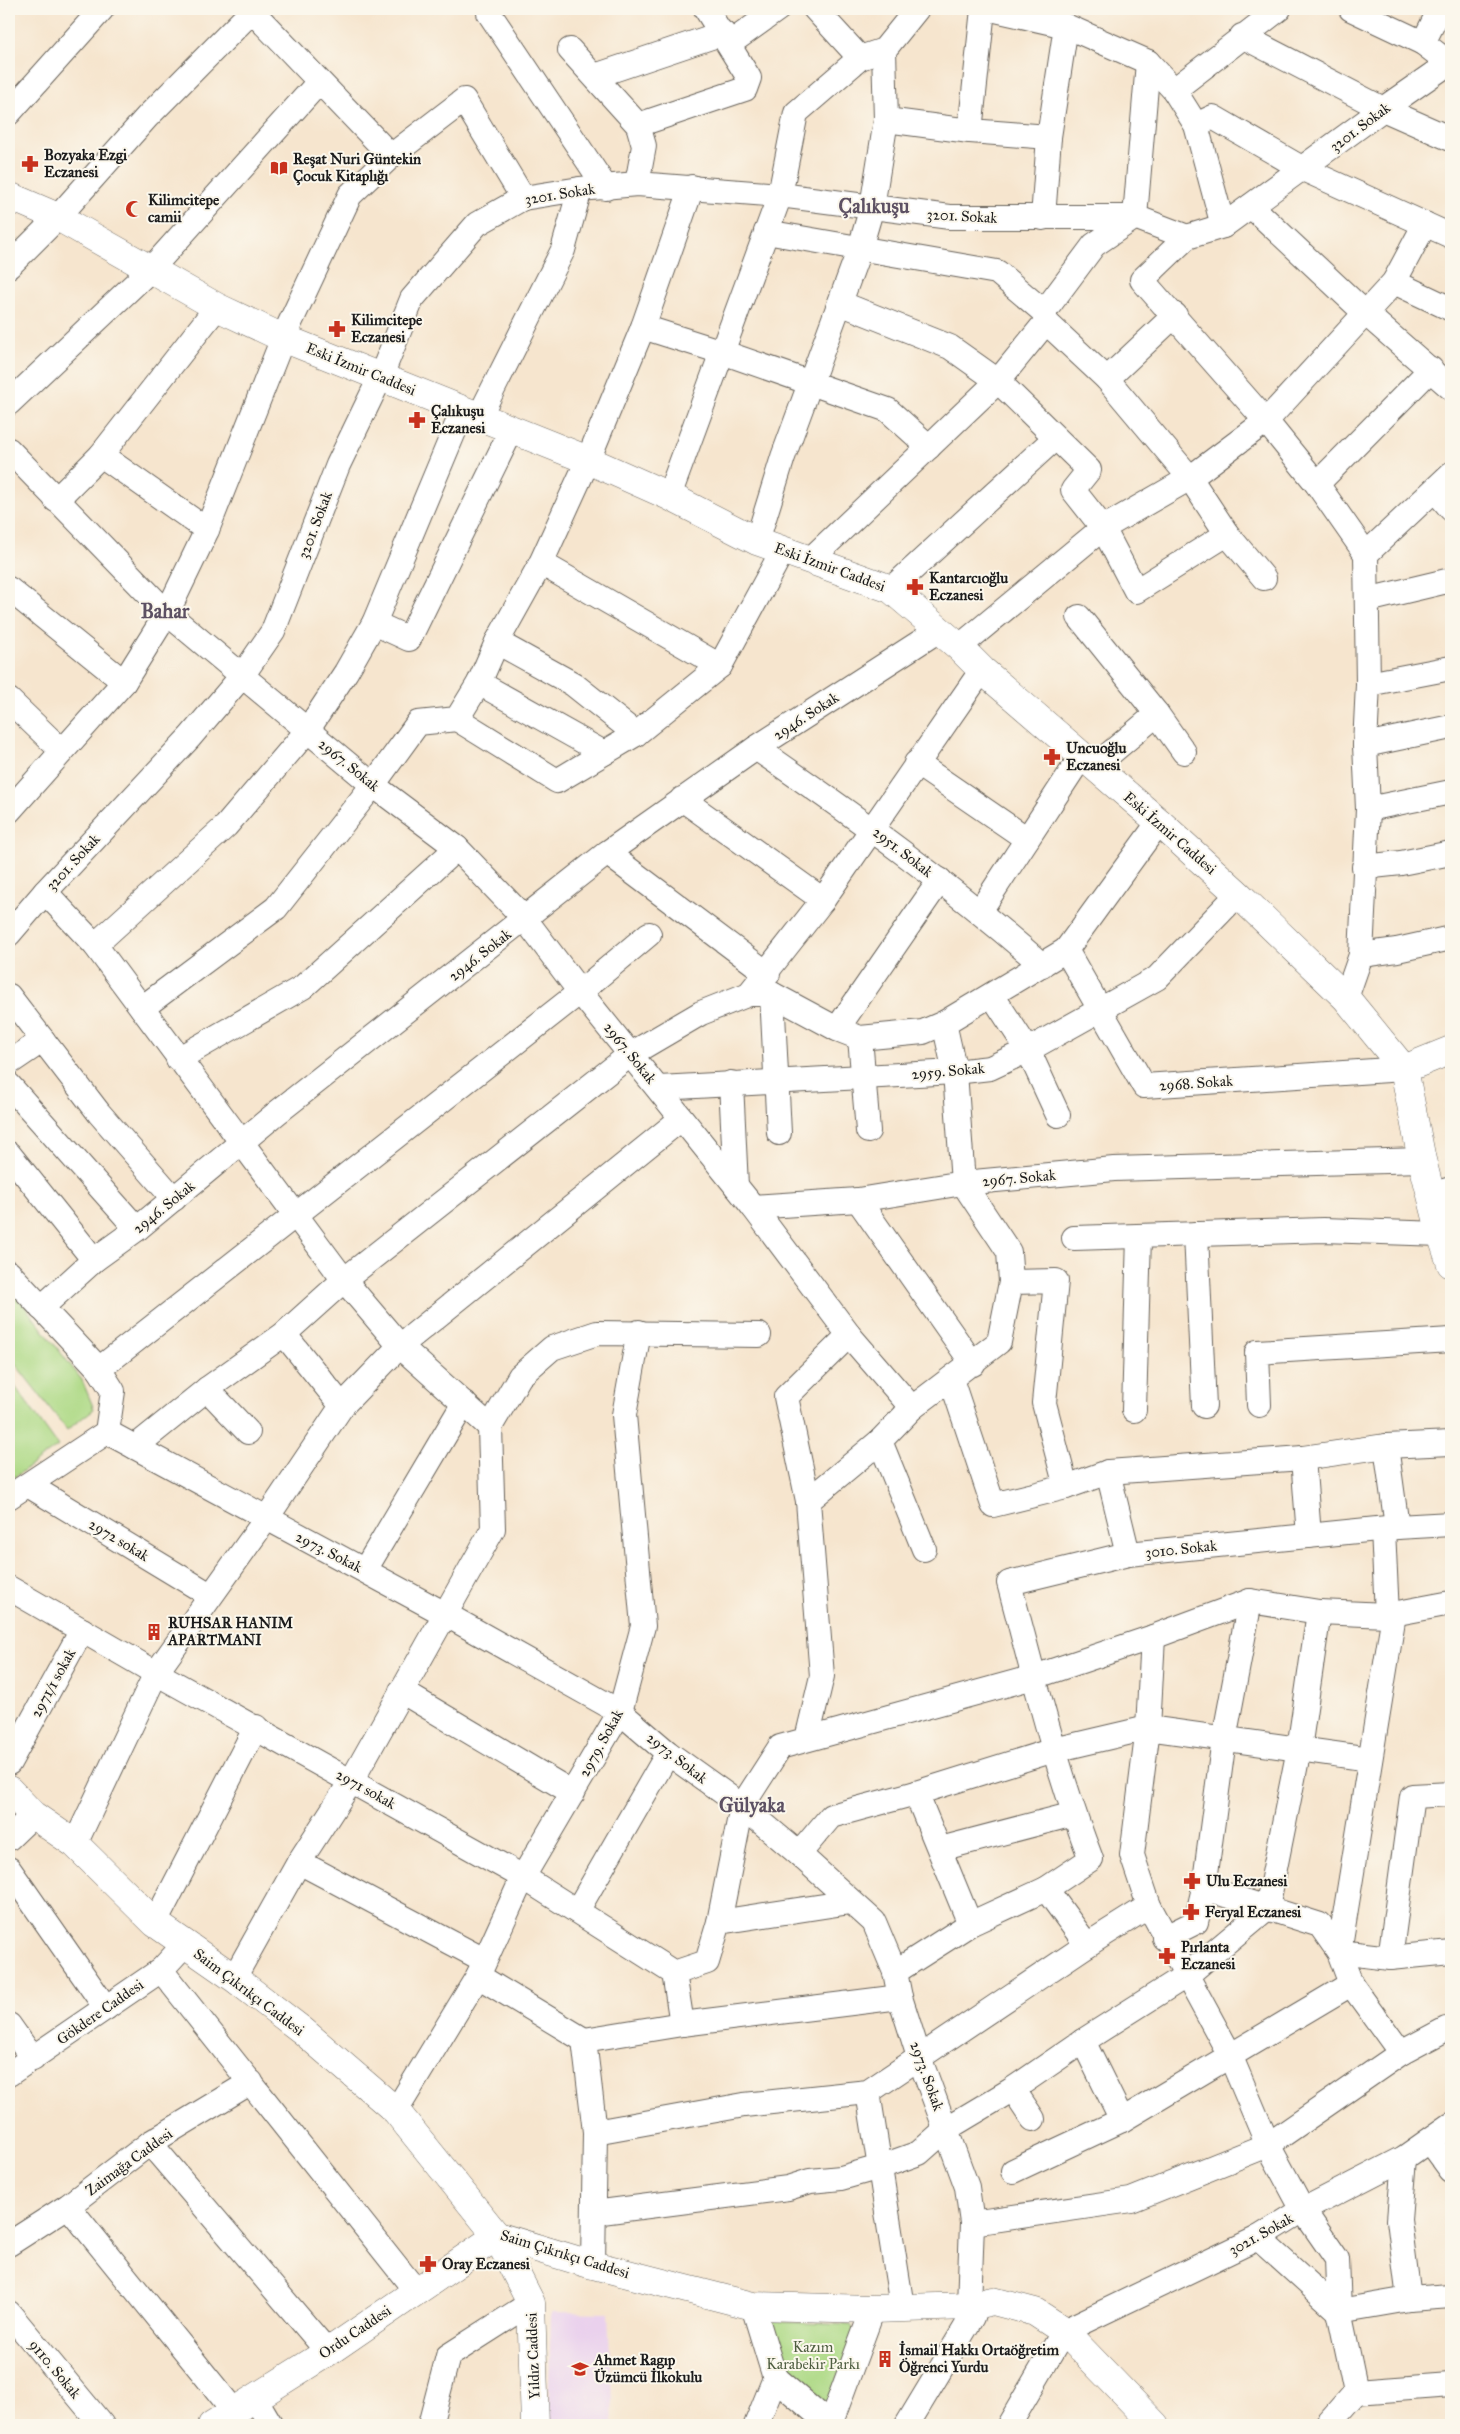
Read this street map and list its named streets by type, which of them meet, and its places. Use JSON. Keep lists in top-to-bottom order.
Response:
{
  "streets": {
    "main road": [
      "Eski İzmir Caddesi",
      "Saim Çıkrıkçı Caddesi",
      "Ordu Caddesi",
      "Yıldız Caddesi"
    ],
    "street": [
      "3201. Sokak",
      "2946. Sokak",
      "2967. Sokak",
      "2951. Sokak",
      "2959. Sokak",
      "2968. Sokak",
      "2972 sokak",
      "3010. Sokak",
      "2973. Sokak",
      "2971/1 sokak",
      "2979. Sokak",
      "2971 sokak",
      "Gökdere Caddesi",
      "Zaimağa Caddesi",
      "3021. Sokak",
      "9110. Sokak"
    ]
  },
  "crossings": [
    ["3201. Sokak", "Eski İzmir Caddesi"],
    ["3201. Sokak", "2967. Sokak"],
    ["Eski İzmir Caddesi", "2946. Sokak"],
    ["Eski İzmir Caddesi", "2967. Sokak"],
    ["Eski İzmir Caddesi", "2959. Sokak"],
    ["Eski İzmir Caddesi", "2968. Sokak"],
    ["2946. Sokak", "2967. Sokak"],
    ["2946. Sokak", "2951. Sokak"],
    ["2967. Sokak", "2959. Sokak"],
    ["2959. Sokak", "2968. Sokak"],
    ["2973. Sokak", "2979. Sokak"],
    ["2973. Sokak", "Saim Çıkrıkçı Caddesi"],
    ["2971/1 sokak", "2971 sokak"],
    ["2979. Sokak", "2971 sokak"],
    ["2979. Sokak", "Saim Çıkrıkçı Caddesi"],
    ["Saim Çıkrıkçı Caddesi", "Gökdere Caddesi"],
    ["Saim Çıkrıkçı Caddesi", "3021. Sokak"],
    ["Saim Çıkrıkçı Caddesi", "Ordu Caddesi"],
    ["Saim Çıkrıkçı Caddesi", "Yıldız Caddesi"],
    ["Ordu Caddesi", "Yıldız Caddesi"]
  ],
  "districts": ["Çalıkuşu", "Bahar", "Gülyaka"],
  "parks": ["Kazım Karabekir Parkı"],
  "places": {
    "pharmacy": [
      "Bozyaka Ezgi Eczanesi",
      "Kilimcitepe Eczanesi",
      "Çalıkuşu Eczanesi",
      "Kantarcıoğlu Eczanesi",
      "Uncuoğlu Eczanesi",
      "Ulu Eczanesi",
      "Feryal Eczanesi",
      "Pırlanta Eczanesi",
      "Oray Eczanesi"
    ],
    "library": ["Reşat Nuri Güntekin Çocuk Kitaplığı"],
    "mosque": ["Kilimcitepe camii"],
    "building": ["RUHSAR HANIM APARTMANI", "İsmail Hakkı Ortaöğretim Öğrenci Yurdu"],
    "school or university": ["Ahmet Ragıp Üzümcü İlkokulu"]
  }
}
